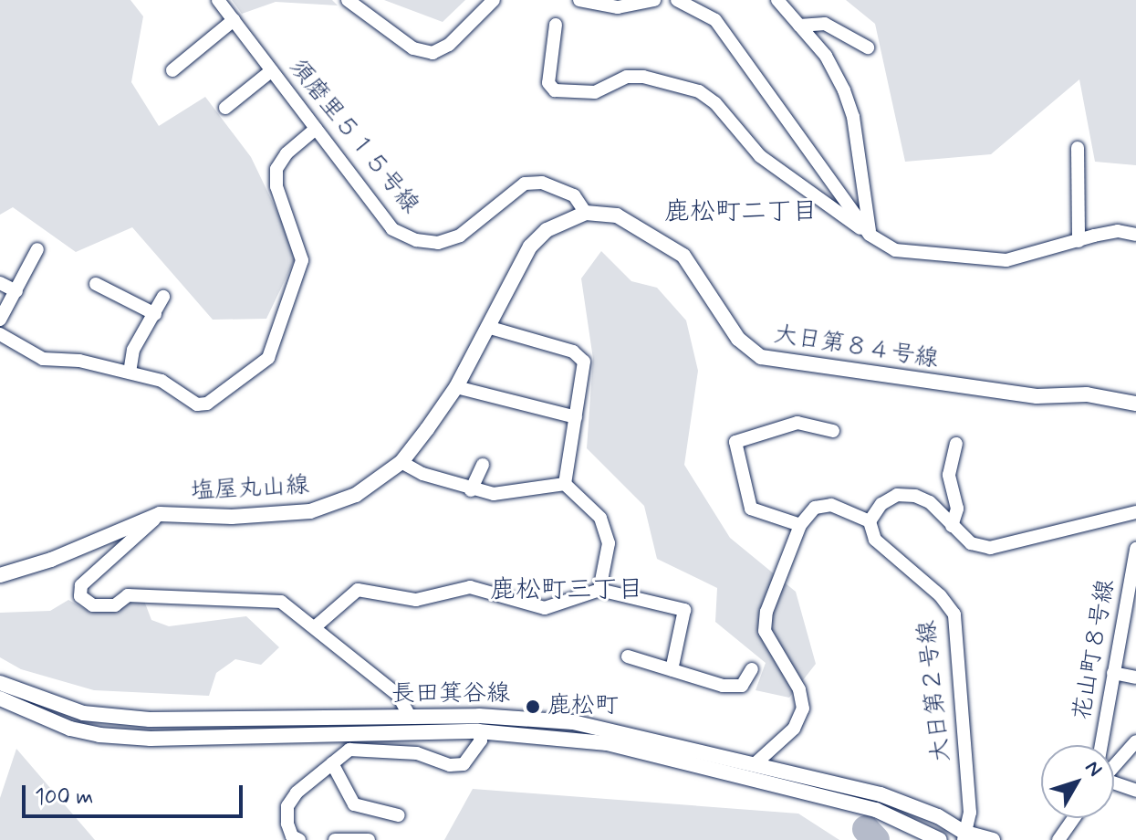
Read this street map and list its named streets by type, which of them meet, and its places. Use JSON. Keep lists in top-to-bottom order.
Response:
{
  "streets": {
    "street": [
      "須磨里５１５号線",
      "大日第８４号線",
      "塩屋丸山線",
      "花山町８号線",
      "大日第２号線",
      "長田箕谷線"
    ]
  },
  "crossings": [
    ["須磨里５１５号線", "大日第８４号線"],
    ["須磨里５１５号線", "塩屋丸山線"],
    ["大日第８４号線", "塩屋丸山線"],
    ["大日第２号線", "長田箕谷線"]
  ],
  "districts": ["鹿松町二丁目", "鹿松町三丁目"],
  "places": ["鹿松町"],
  "scale_bar": "100 m",
  "north": "top right"
}
